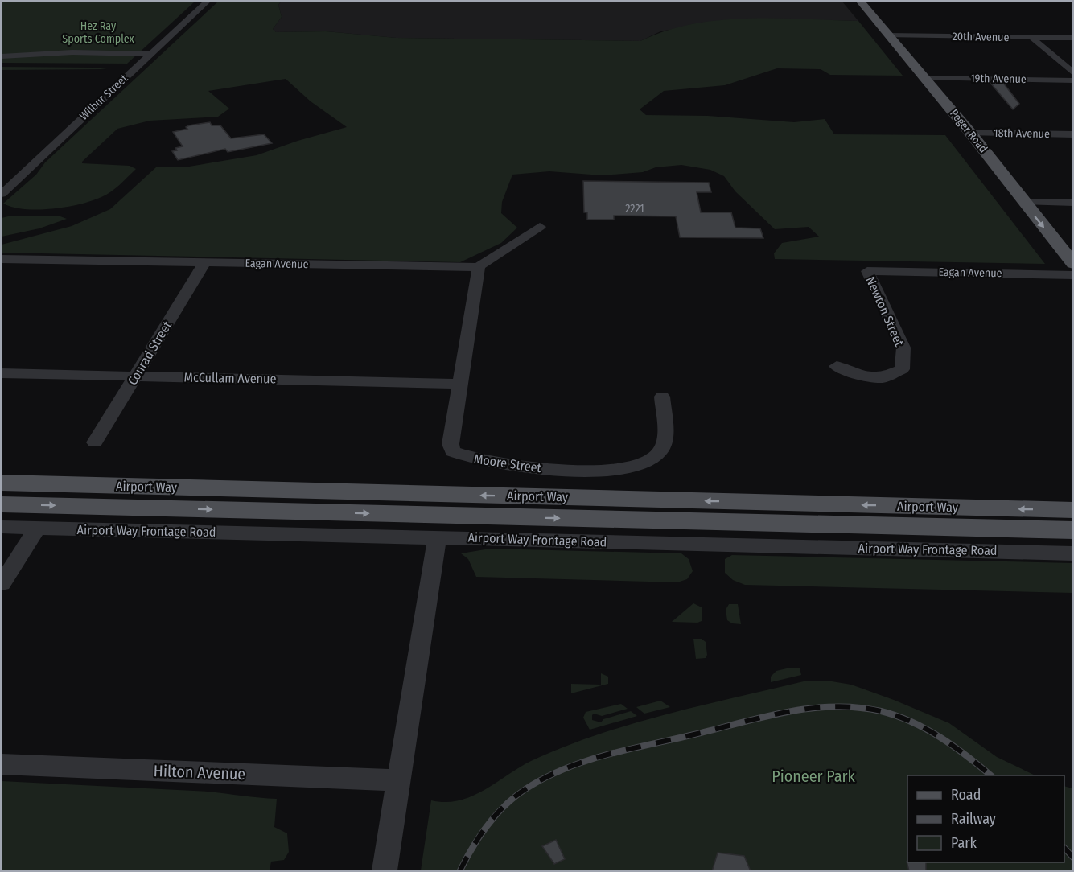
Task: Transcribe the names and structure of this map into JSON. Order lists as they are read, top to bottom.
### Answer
{
  "streets": {
    "main road": ["Peger Road", "Airport Way"],
    "street": [
      "20th Avenue",
      "19th Avenue",
      "Wilbur Street",
      "18th Avenue",
      "Eagan Avenue",
      "Newton Street",
      "Conrad Street",
      "McCullam Avenue",
      "Moore Street",
      "Airport Way Frontage Road",
      "Hilton Avenue"
    ]
  },
  "crossings": [
    ["20th Avenue", "Peger Road"],
    ["19th Avenue", "Peger Road"],
    ["Peger Road", "18th Avenue"],
    ["Eagan Avenue", "Newton Street"],
    ["Eagan Avenue", "Conrad Street"],
    ["Eagan Avenue", "Moore Street"],
    ["Conrad Street", "McCullam Avenue"],
    ["McCullam Avenue", "Moore Street"]
  ],
  "parks": ["Hez Ray Sports Complex", "Pioneer Park"],
  "house_numbers": ["2221"],
  "legend": ["Road", "Railway", "Park"]
}
